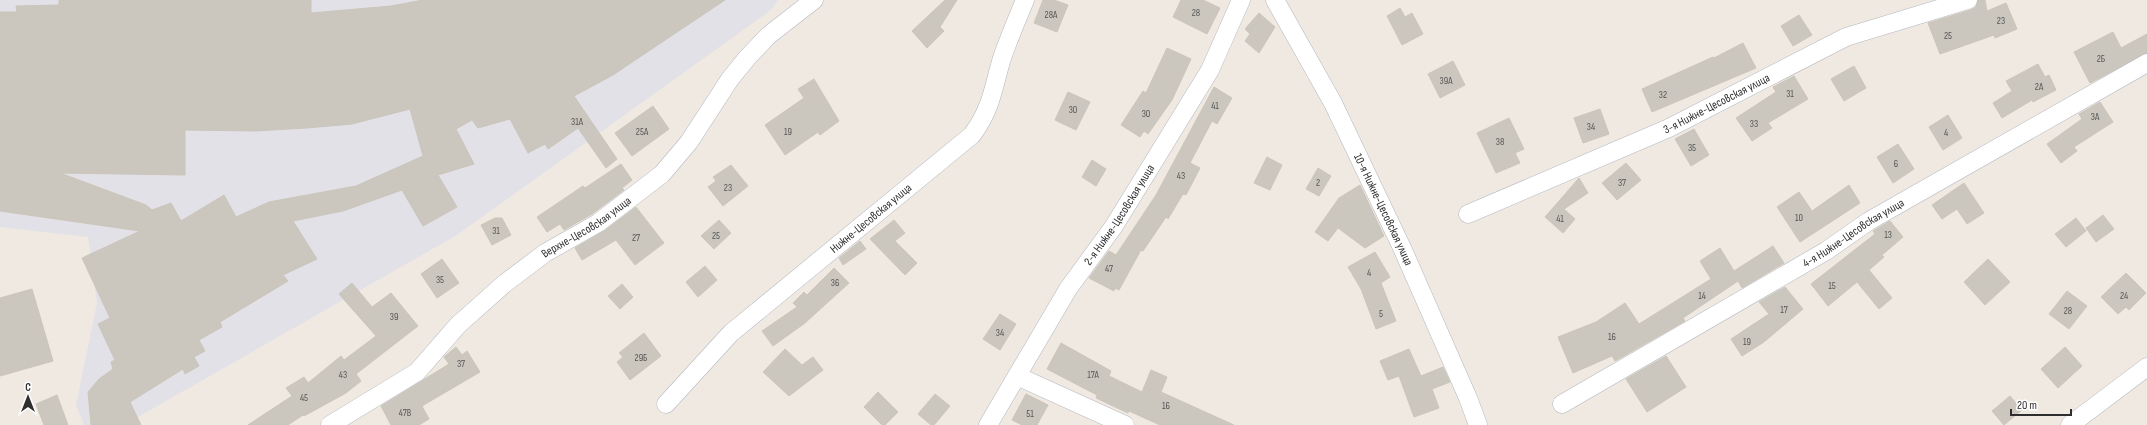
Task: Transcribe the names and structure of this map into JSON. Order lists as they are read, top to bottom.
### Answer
{
  "streets": {
    "street": [
      "3-я Нижне-Цесовская улица",
      "10-я Нижне-Цесовская улица",
      "2-я Нижне-Цесовская улица",
      "Нижне-Цесовская улица",
      "Верхне-Цесовская улица",
      "4-я Нижне-Цесовская улица"
    ]
  },
  "house_numbers": [
    "28",
    "28А",
    "23",
    "25",
    "2Б",
    "39А",
    "2А",
    "31",
    "32",
    "41",
    "30",
    "30",
    "3А",
    "31А",
    "33",
    "34",
    "25А",
    "19",
    "4",
    "38",
    "35",
    "6",
    "43",
    "2",
    "37",
    "23",
    "10",
    "41",
    "31",
    "13",
    "25",
    "27",
    "47",
    "4",
    "35",
    "36",
    "15",
    "14",
    "24",
    "17",
    "28",
    "5",
    "39",
    "34",
    "16",
    "19",
    "29Б",
    "37",
    "43",
    "17А",
    "45",
    "16",
    "47В",
    "51"
  ],
  "scale_bar": "20 m",
  "north": "top"
}
